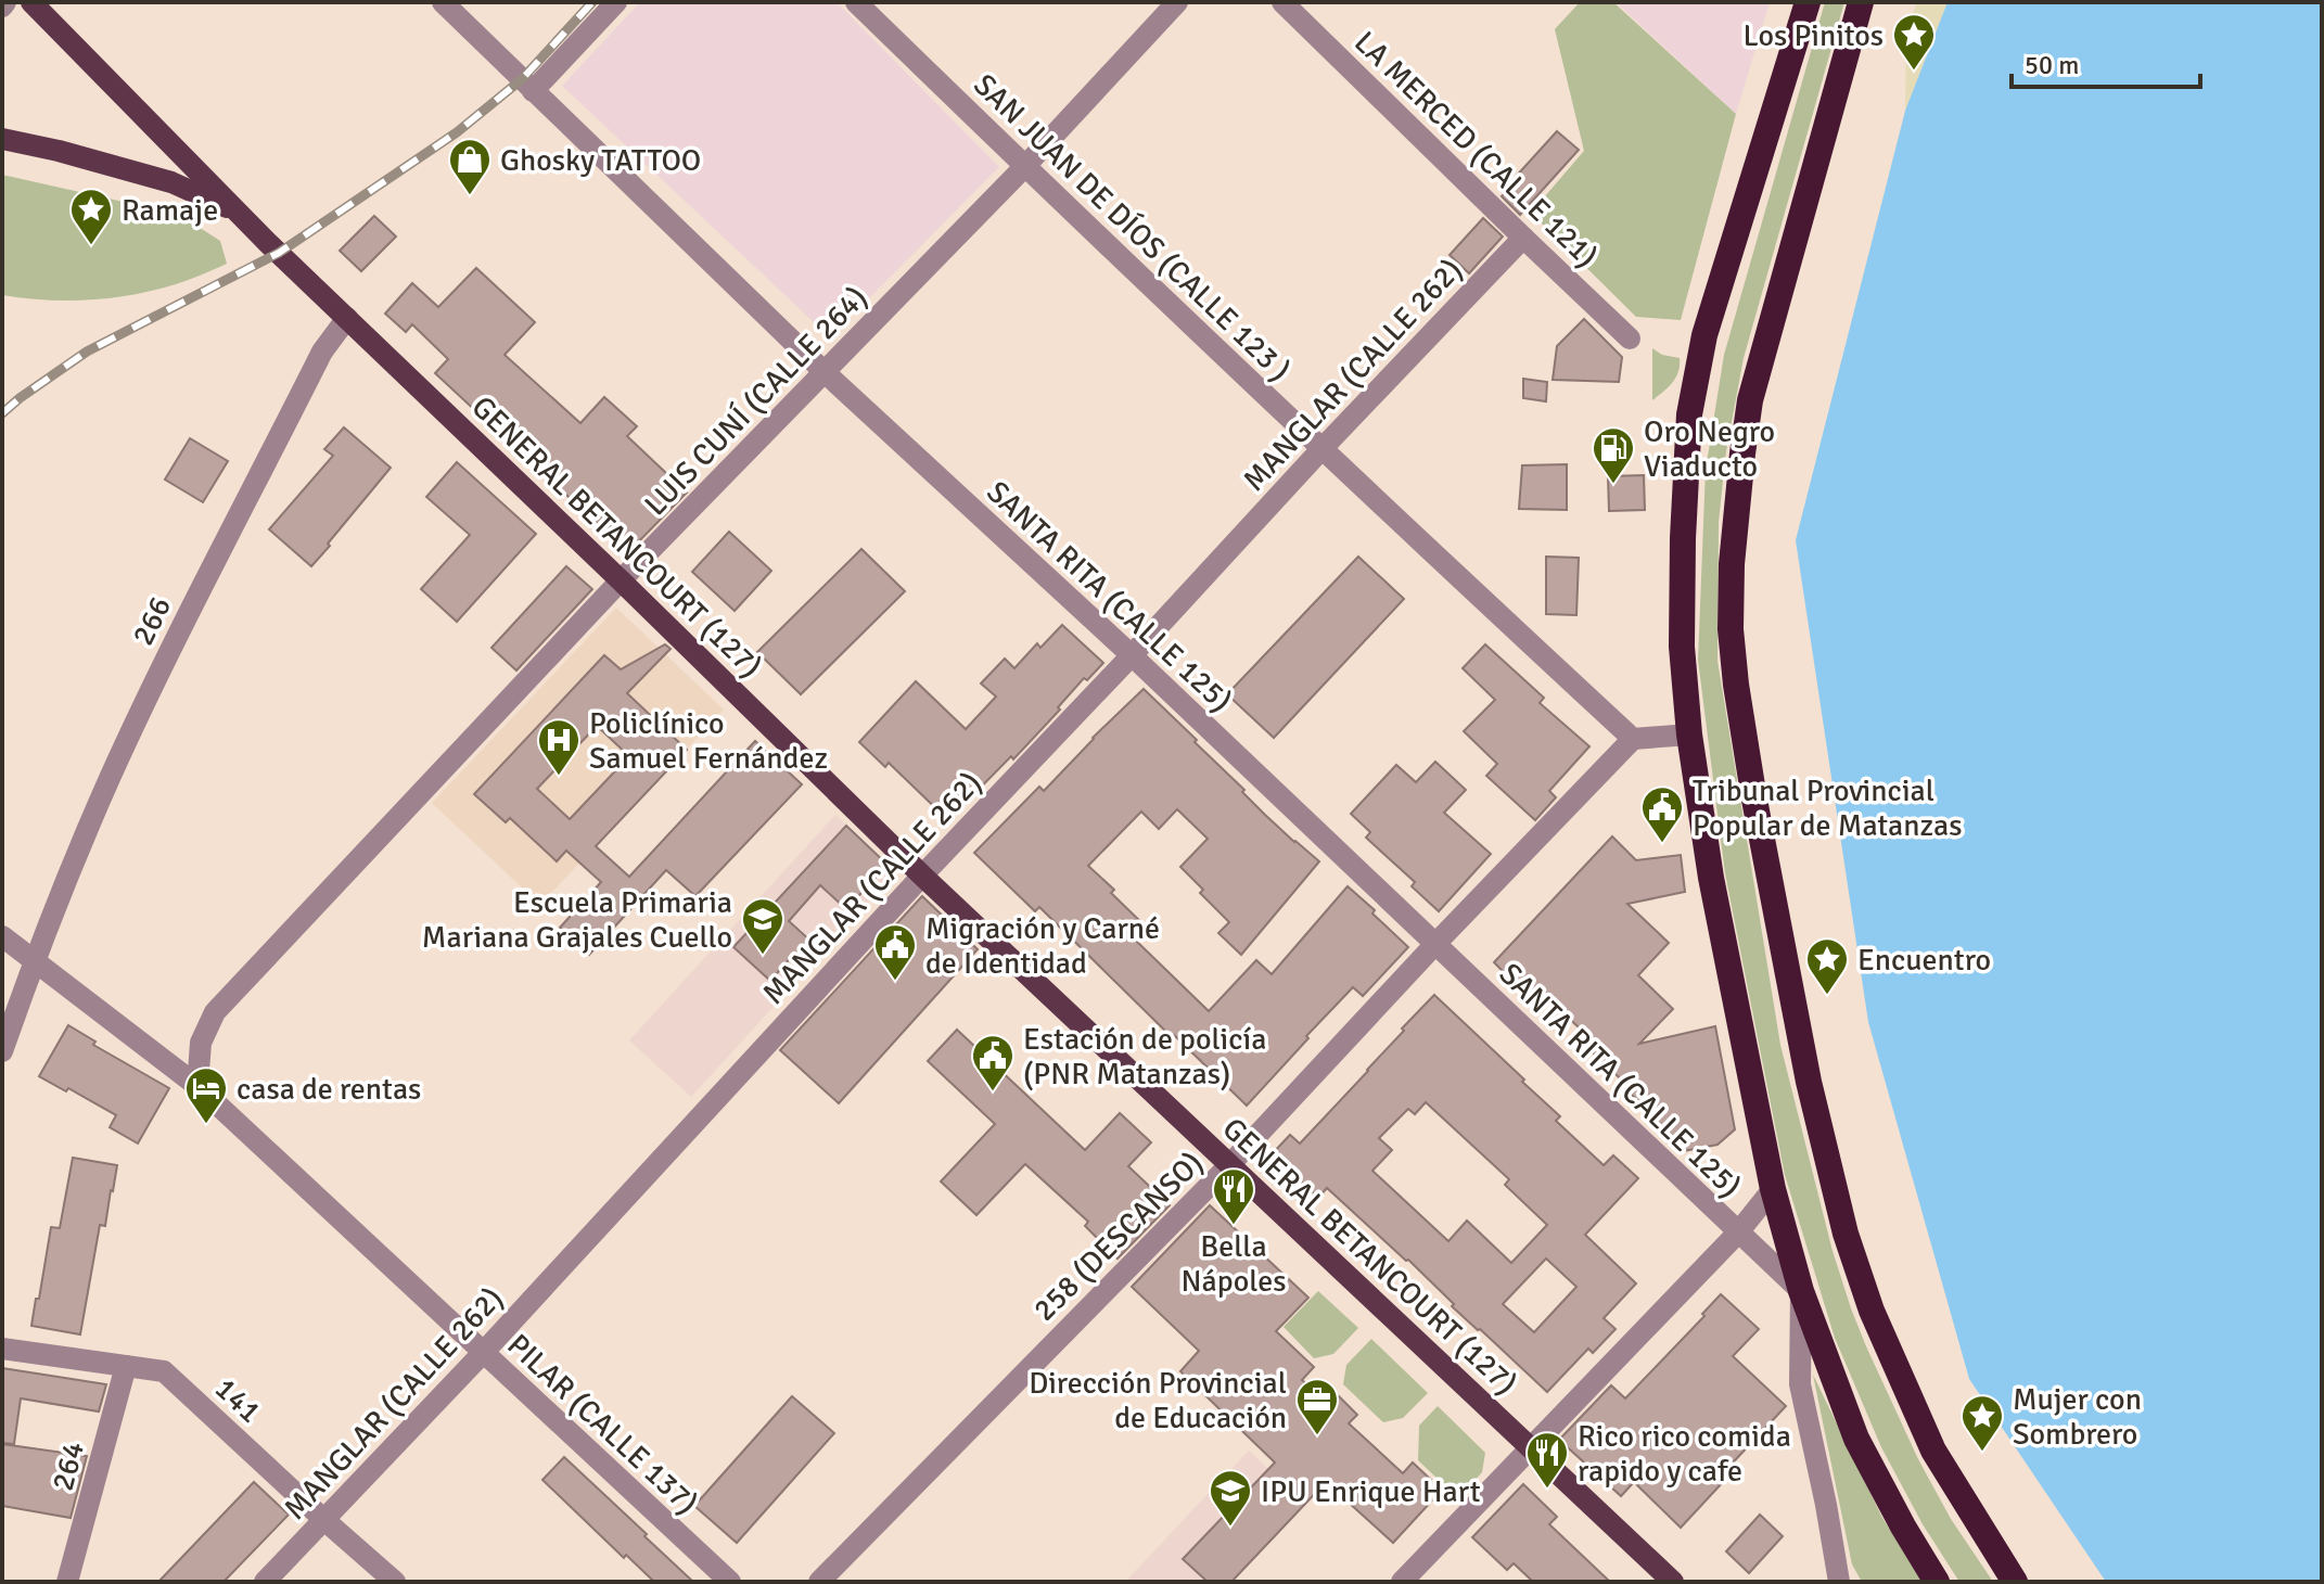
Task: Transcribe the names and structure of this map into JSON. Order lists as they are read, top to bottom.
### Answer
{
  "streets": {
    "main road": ["GENERAL BETANCOURT (127)"],
    "street": [
      "LA MERCED (CALLE 121)",
      "SAN JUAN DE DÍOS (CALLE 123 )",
      "MANGLAR (CALLE 262)",
      "LUIS CUNÍ (CALLE 264)",
      "SANTA RITA (CALLE 125)",
      "266",
      "258 (DESCANSO)",
      "141",
      "PILAR (CALLE 137)",
      "264"
    ]
  },
  "crossings": [
    ["LA MERCED (CALLE 121)", "MANGLAR (CALLE 262)"],
    ["SAN JUAN DE DÍOS (CALLE 123 )", "MANGLAR (CALLE 262)"],
    ["SAN JUAN DE DÍOS (CALLE 123 )", "LUIS CUNÍ (CALLE 264)"],
    ["SAN JUAN DE DÍOS (CALLE 123 )", "258 (DESCANSO)"],
    ["MANGLAR (CALLE 262)", "GENERAL BETANCOURT (127)"],
    ["MANGLAR (CALLE 262)", "SANTA RITA (CALLE 125)"],
    ["MANGLAR (CALLE 262)", "141"],
    ["MANGLAR (CALLE 262)", "PILAR (CALLE 137)"],
    ["LUIS CUNÍ (CALLE 264)", "GENERAL BETANCOURT (127)"],
    ["LUIS CUNÍ (CALLE 264)", "SANTA RITA (CALLE 125)"],
    ["LUIS CUNÍ (CALLE 264)", "PILAR (CALLE 137)"],
    ["GENERAL BETANCOURT (127)", "266"],
    ["GENERAL BETANCOURT (127)", "258 (DESCANSO)"],
    ["SANTA RITA (CALLE 125)", "258 (DESCANSO)"],
    ["266", "PILAR (CALLE 137)"],
    ["141", "264"]
  ],
  "places": {
    "place": [
      "Los Pinitos",
      "Ramaje",
      "Encuentro",
      "Mujer con Sombrero"
    ],
    "shop": ["Ghosky TATTOO"],
    "fuel station": ["Oro Negro Viaducto"],
    "hospital": ["Policlínico Samuel Fernández"],
    "public building": ["Tribunal Provincial Popular de Matanzas", "Migración y Carné de Identidad", "Estación de policía (PNR Matanzas)"],
    "school or university": ["Escuela Primaria Mariana Grajales Cuello", "IPU Enrique Hart"],
    "hotel": ["casa de rentas"],
    "restaurant": ["Bella Nápoles", "Rico rico comida rapido y cafe"],
    "office": ["Dirección Provincial de Educación"]
  },
  "scale_bar": "50 m"
}
